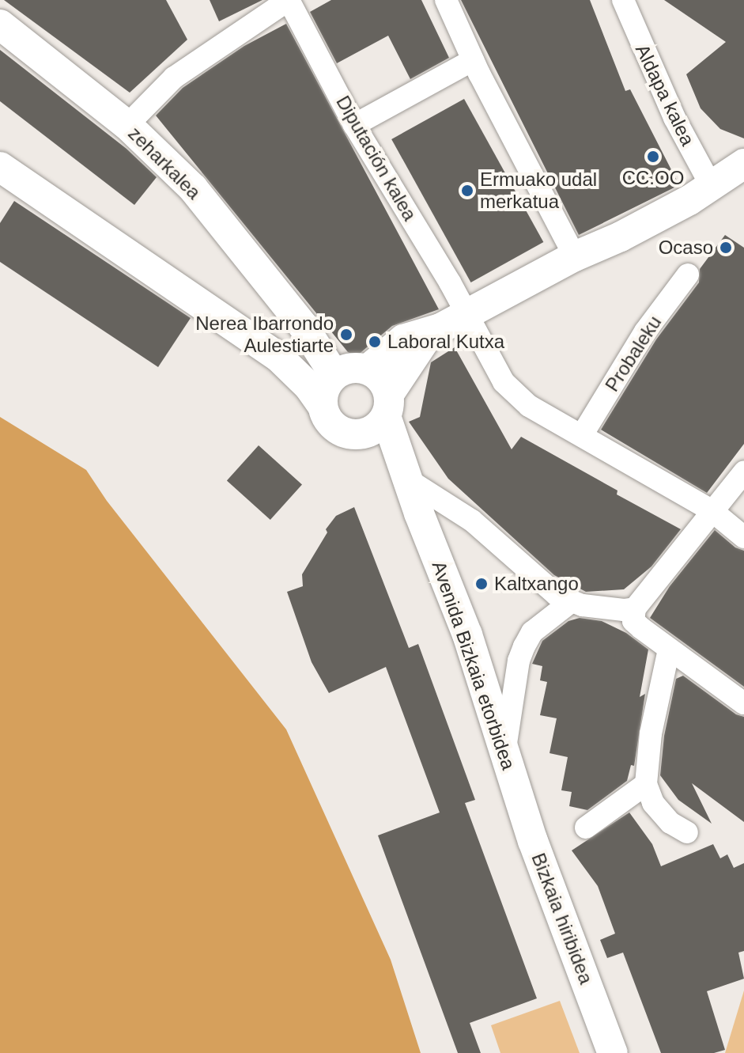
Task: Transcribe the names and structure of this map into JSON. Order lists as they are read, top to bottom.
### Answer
{
  "streets": {
    "street": [
      "Aldapa kalea",
      "Diputación kalea",
      "zeharkalea",
      "Probaleku",
      "Avenida Bizkaia etorbidea",
      "Bizkaia hiribidea"
    ]
  },
  "crossings": [
    ["Avenida Bizkaia etorbidea", "Bizkaia hiribidea"]
  ],
  "places": [
    "CC.OO",
    "Ermuako udal merkatua",
    "Ocaso",
    "Nerea Ibarrondo Aulestiarte",
    "Laboral Kutxa",
    "Kaltxango"
  ]
}
